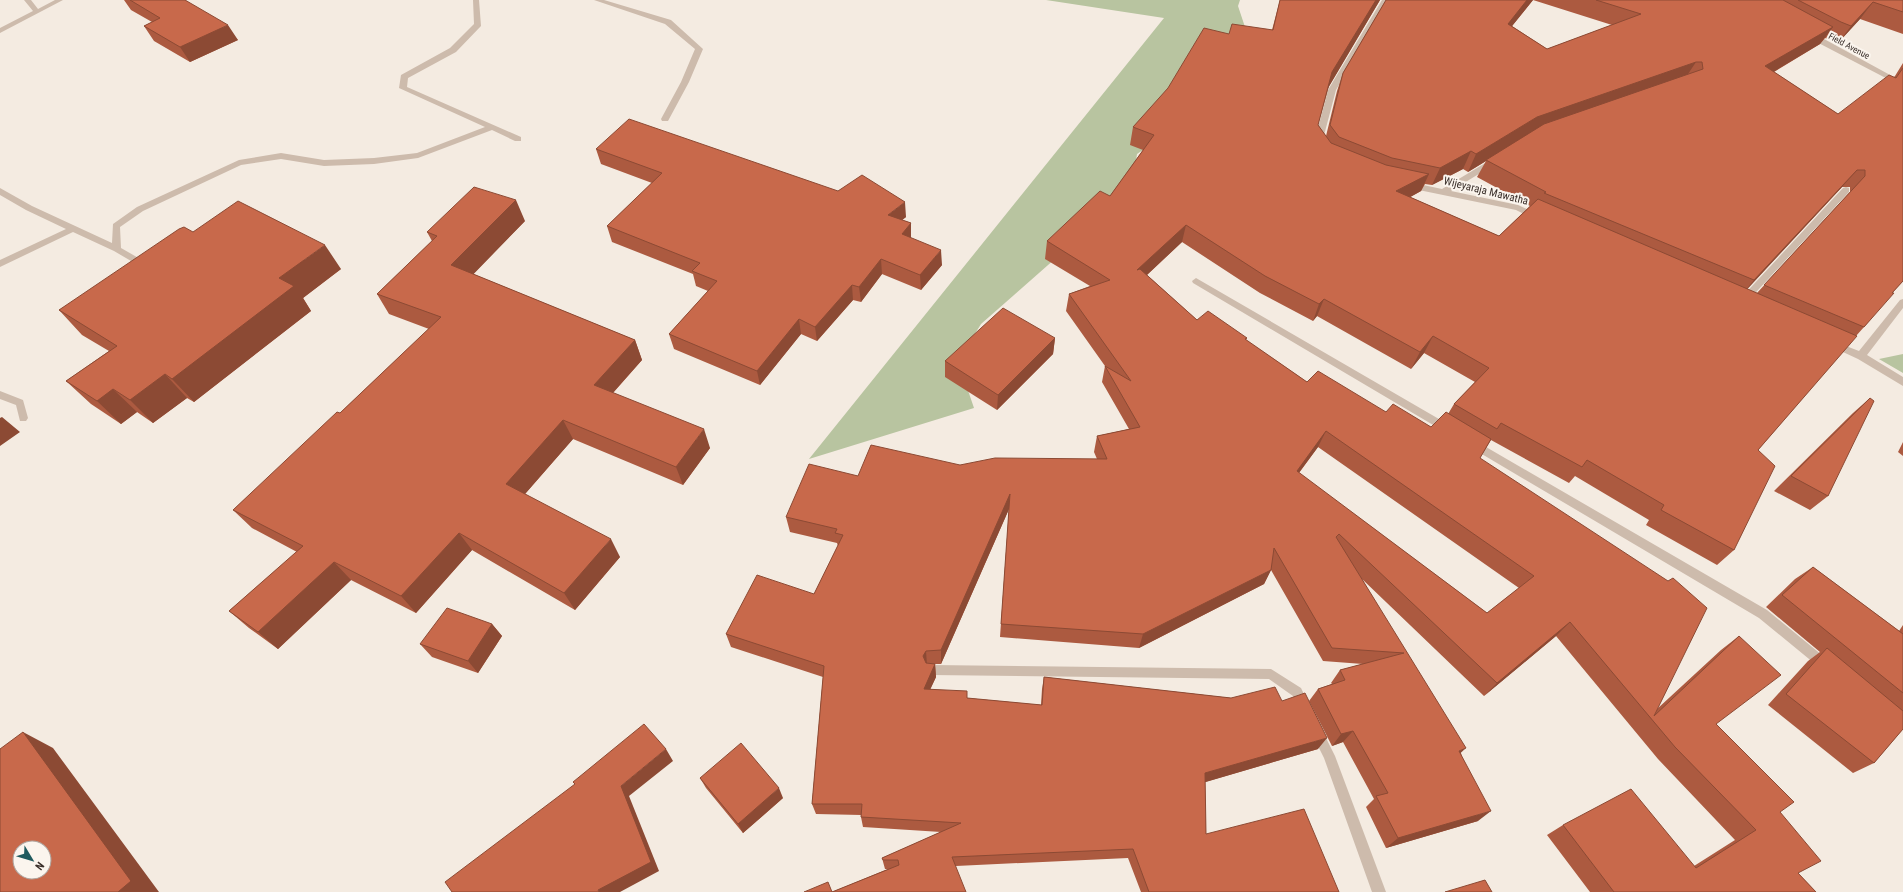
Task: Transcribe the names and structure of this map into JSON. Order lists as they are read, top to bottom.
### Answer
{
  "streets": {
    "street": ["Field Avenue", "Wijeyaraja Mawatha"]
  },
  "north": "bottom right"
}
